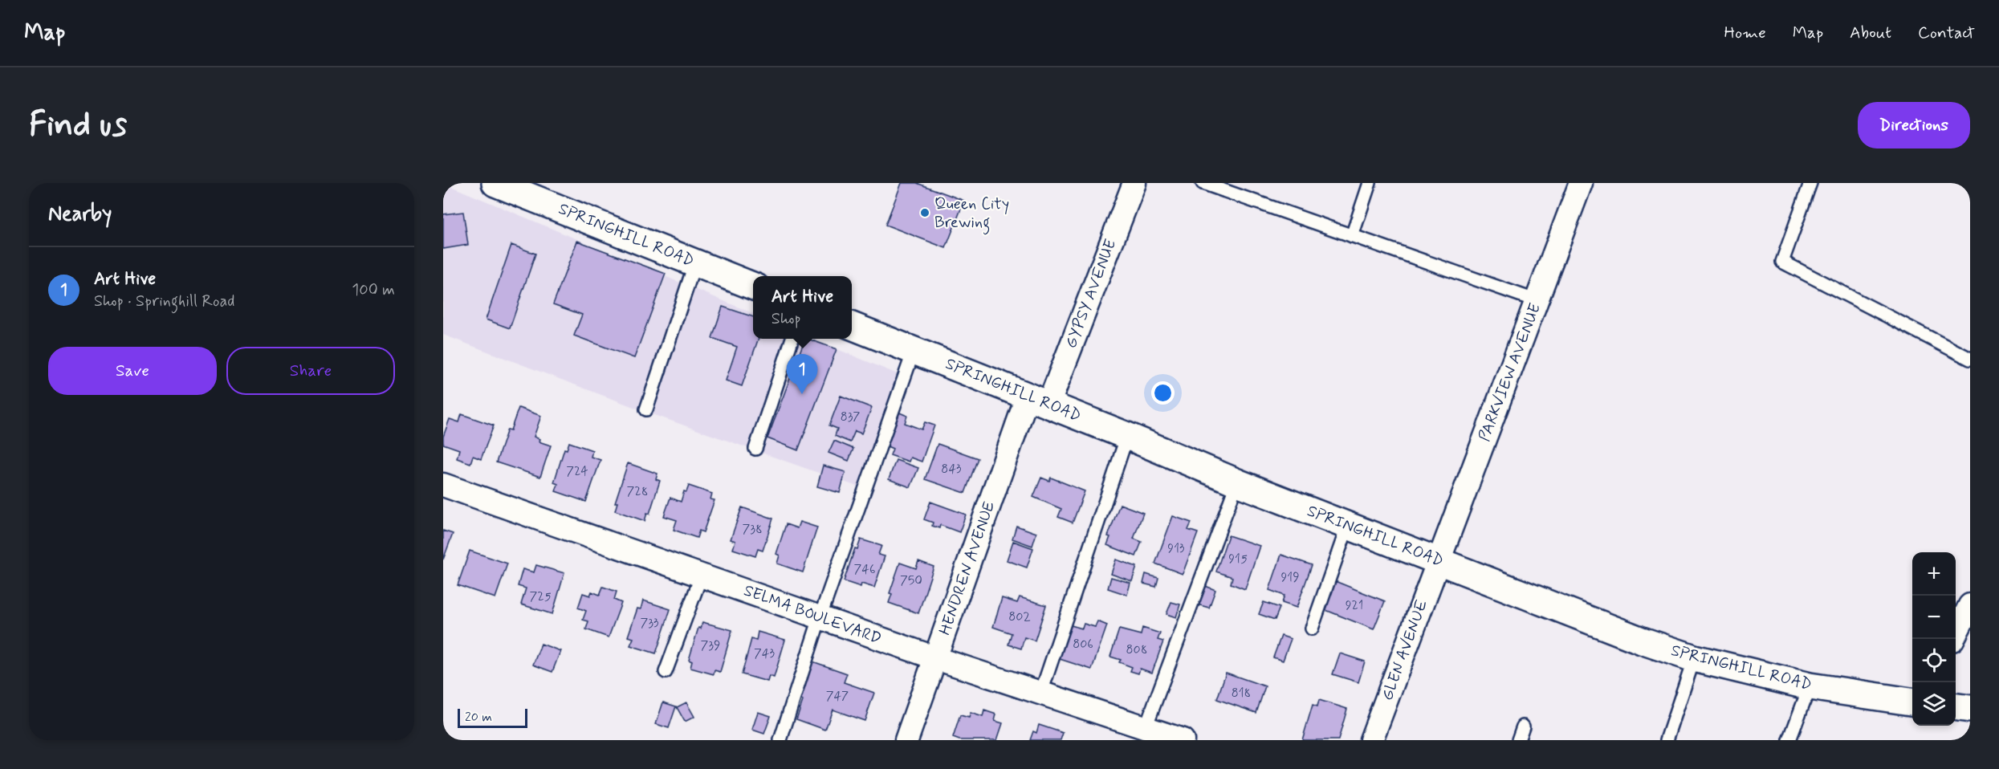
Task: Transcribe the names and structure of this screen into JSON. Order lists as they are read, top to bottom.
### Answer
{
  "streets": {
    "street": [
      "SPRINGHILL ROAD",
      "GYPSY AVENUE",
      "PARKVIEW AVENUE",
      "HENDREN AVENUE",
      "SELMA BOULEVARD",
      "GLEN AVENUE"
    ]
  },
  "crossings": [
    ["SPRINGHILL ROAD", "GYPSY AVENUE"],
    ["SPRINGHILL ROAD", "PARKVIEW AVENUE"],
    ["SPRINGHILL ROAD", "HENDREN AVENUE"],
    ["SPRINGHILL ROAD", "GLEN AVENUE"],
    ["GYPSY AVENUE", "HENDREN AVENUE"],
    ["PARKVIEW AVENUE", "GLEN AVENUE"],
    ["HENDREN AVENUE", "SELMA BOULEVARD"]
  ],
  "places": ["Queen City Brewing"],
  "house_numbers": [
    "837",
    "843",
    "724",
    "728",
    "738",
    "913",
    "915",
    "746",
    "919",
    "750",
    "725",
    "921",
    "802",
    "733",
    "806",
    "739",
    "808",
    "743",
    "818",
    "747"
  ],
  "scale_bar": "20 m",
  "page": {
    "header": "Map",
    "nav": [
      "Home",
      "Map",
      "About",
      "Contact"
    ],
    "buttons": [
      "Directions",
      ["Save", "Share"]
    ],
    "title": "Find us",
    "heading": "Nearby",
    "list": [
      {
        "mark": "1",
        "name": "Art Hive",
        "note": "Shop · Springhill Road",
        "value": "100 m"
      }
    ],
    "popup": ["Art Hive", "Shop"],
    "pins": "1",
    "map_buttons": ["+", "−"],
    "scale": "20 m"
  }
}
